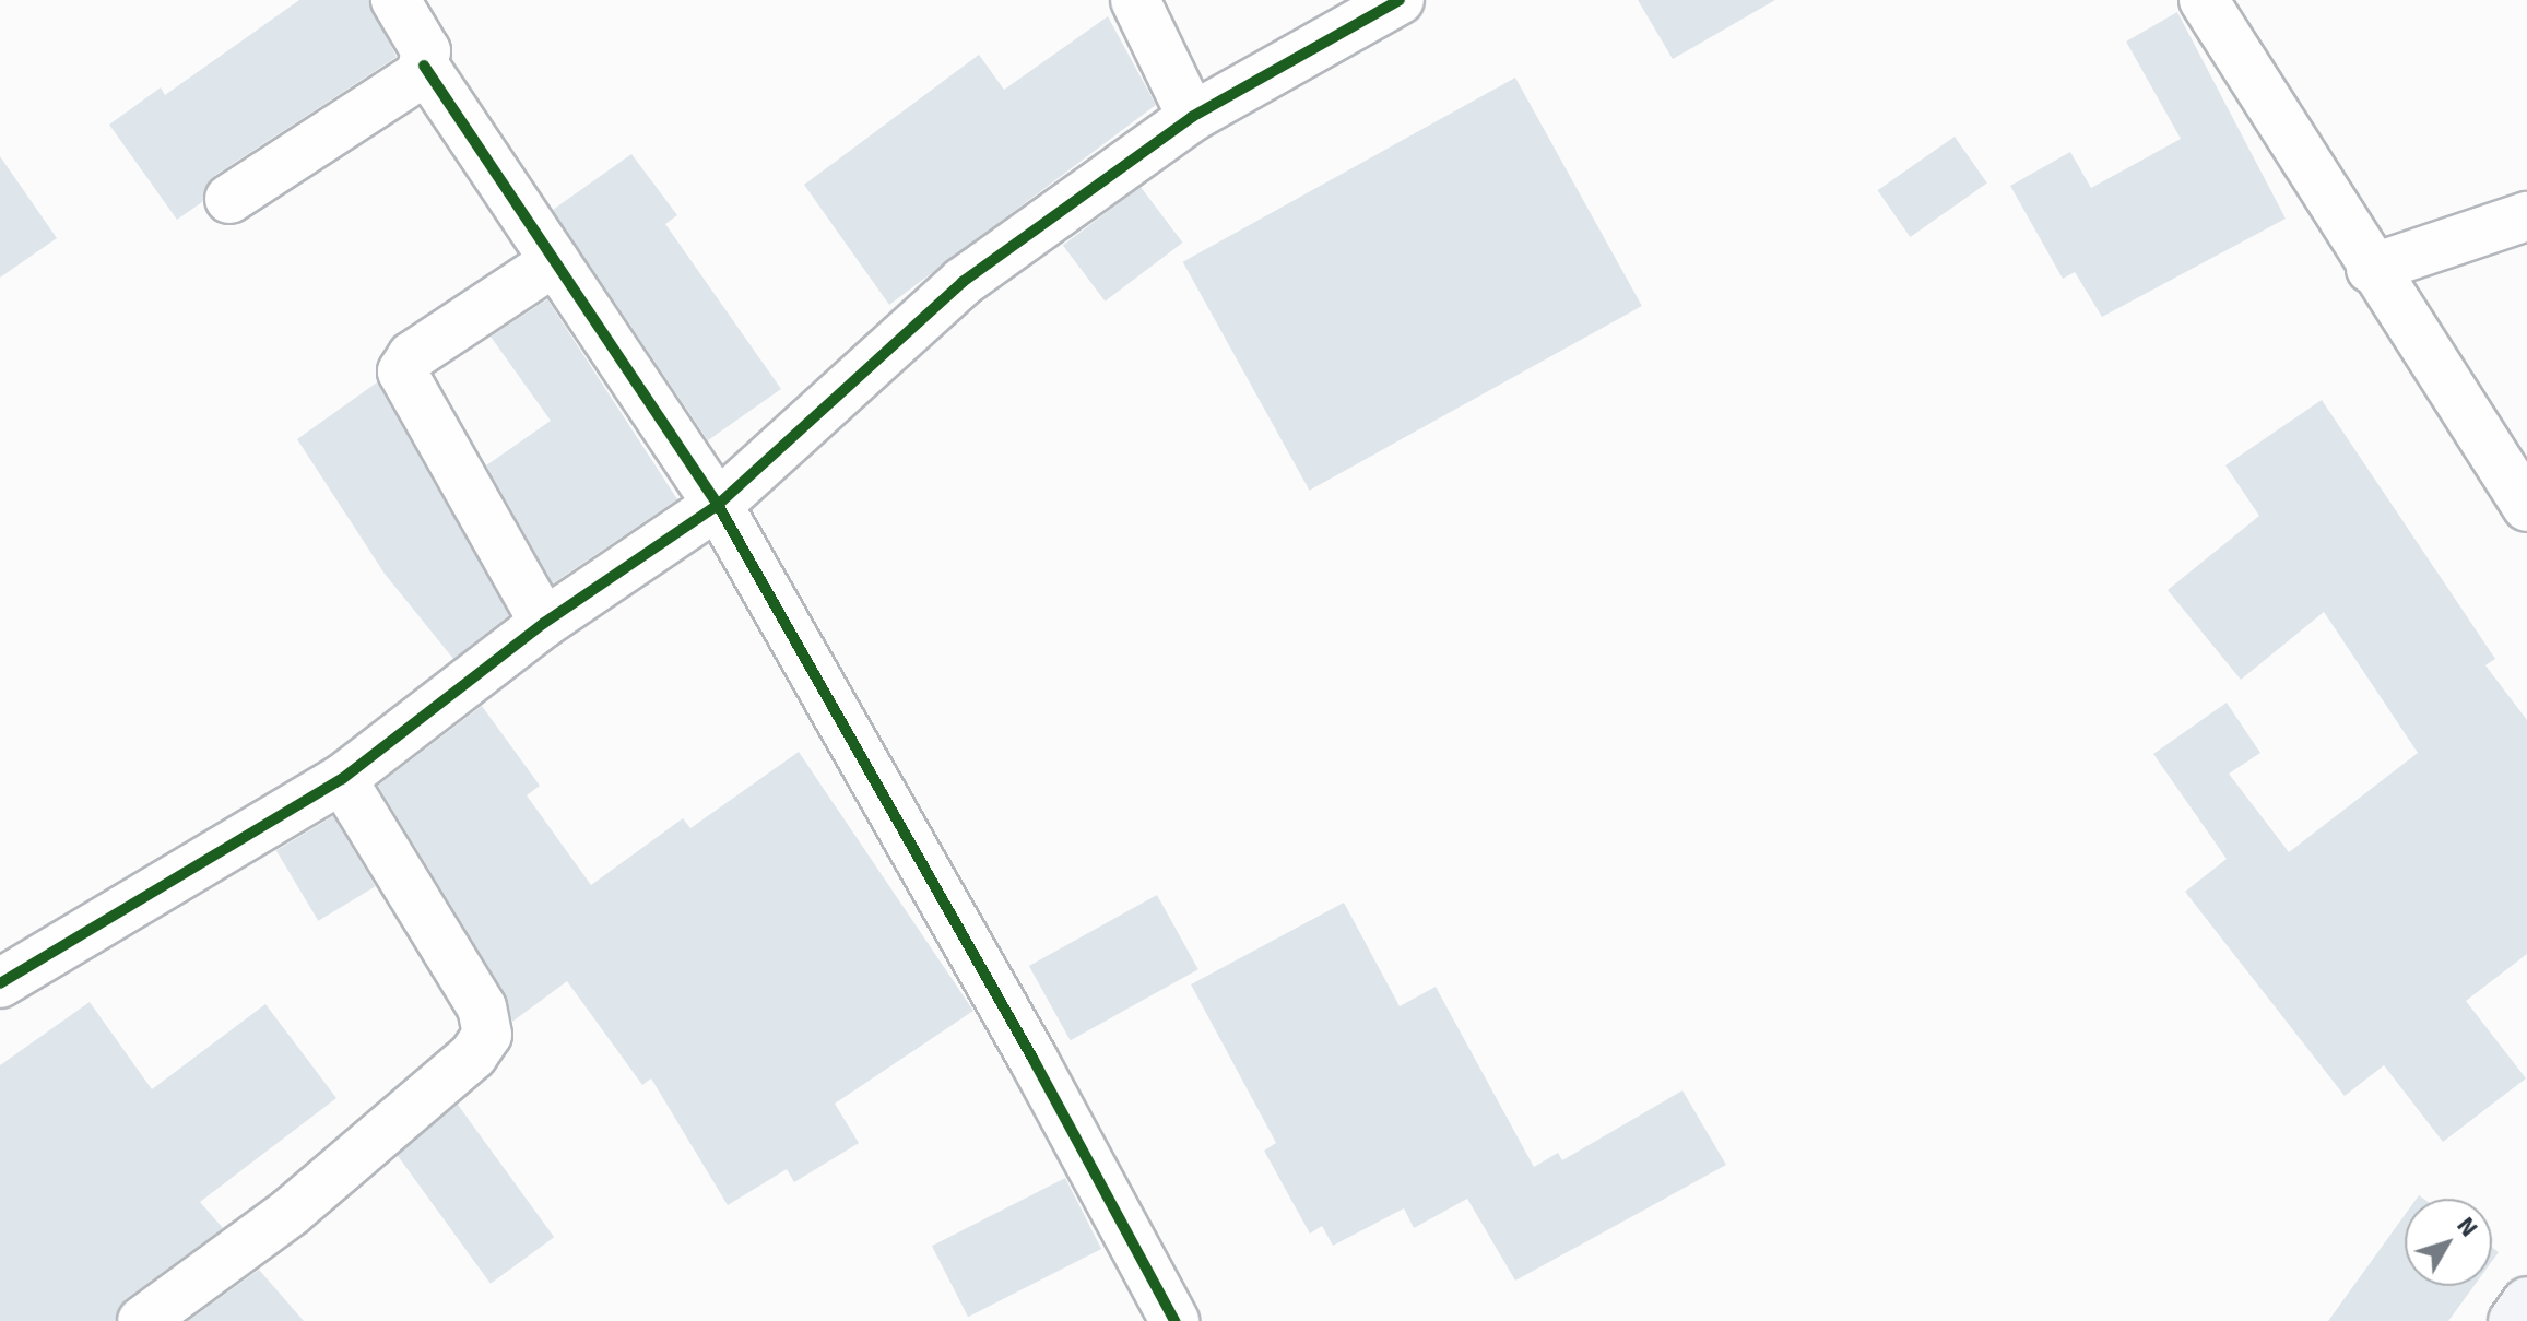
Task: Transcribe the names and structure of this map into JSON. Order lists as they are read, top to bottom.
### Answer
{
  "north": "top right"
}
